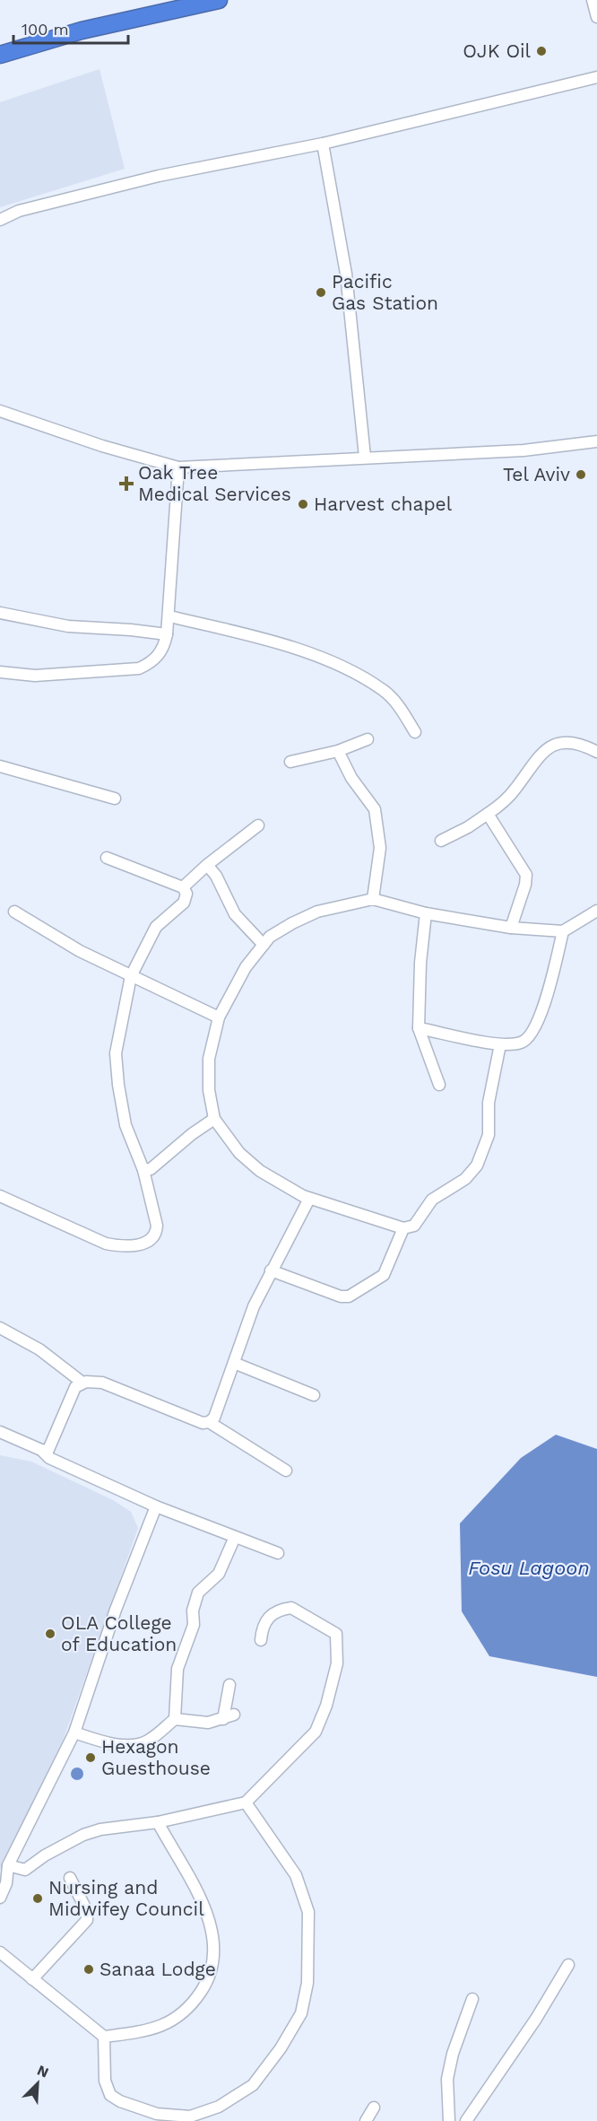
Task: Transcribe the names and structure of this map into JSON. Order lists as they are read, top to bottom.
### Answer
{
  "water": ["Fosu Lagoon"],
  "places": {
    "other": [
      "OJK Oil",
      "Pacific Gas Station",
      "Tel Aviv",
      "Harvest chapel",
      "OLA College of Education",
      "Hexagon Guesthouse",
      "Nursing and Midwifey Council",
      "Sanaa Lodge"
    ],
    "health": ["Oak Tree Medical Services"]
  },
  "scale_bar": "100 m",
  "north": "top right"
}
